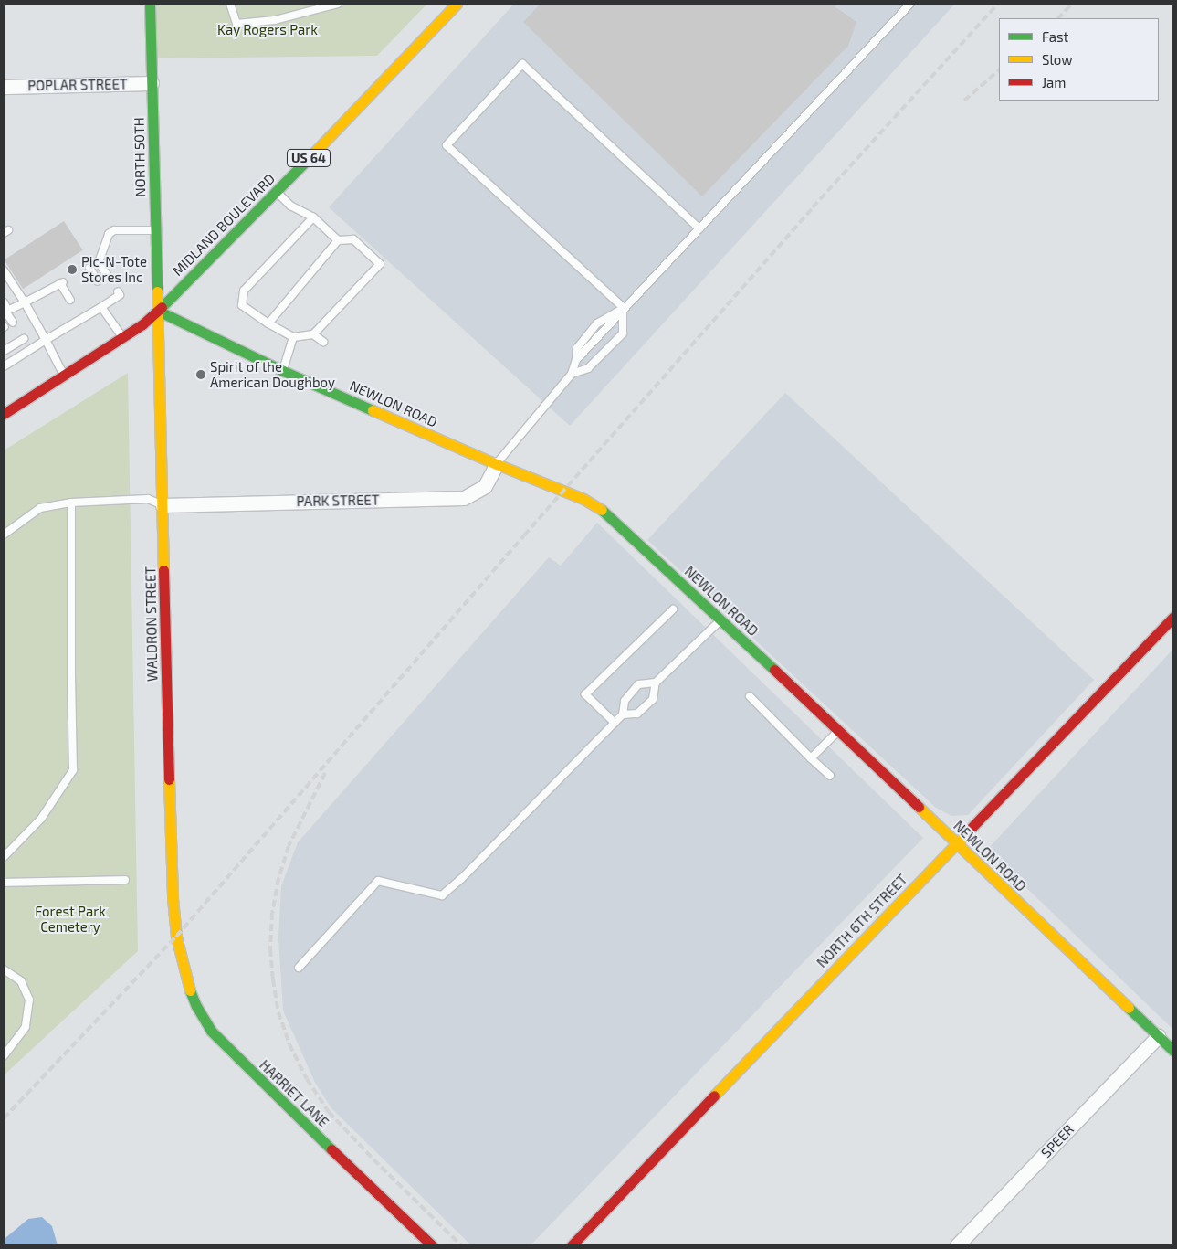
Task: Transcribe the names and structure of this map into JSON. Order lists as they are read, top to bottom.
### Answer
{
  "streets": {
    "street": [
      "POPLAR STREET",
      "NORTH 50TH",
      "US 64",
      "MIDLAND BOULEVARD",
      "NEWLON ROAD",
      "PARK STREET",
      "WALDRON STREET",
      "NORTH 6TH STREET",
      "HARRIET LANE",
      "SPEER"
    ]
  },
  "crossings": [
    ["POPLAR STREET", "NORTH 50TH"],
    ["NORTH 50TH", "MIDLAND BOULEVARD"],
    ["NORTH 50TH", "NEWLON ROAD"],
    ["NORTH 50TH", "WALDRON STREET"],
    ["MIDLAND BOULEVARD", "NEWLON ROAD"],
    ["MIDLAND BOULEVARD", "WALDRON STREET"],
    ["NEWLON ROAD", "PARK STREET"],
    ["NEWLON ROAD", "WALDRON STREET"],
    ["NEWLON ROAD", "NORTH 6TH STREET"],
    ["NEWLON ROAD", "SPEER"],
    ["PARK STREET", "WALDRON STREET"],
    ["WALDRON STREET", "HARRIET LANE"]
  ],
  "parks": ["Kay Rogers Park", "Forest Park Cemetery"],
  "places": ["Pic-N-Tote Stores Inc", "Spirit of the American Doughboy"],
  "legend": ["Fast", "Slow", "Jam"]
}
